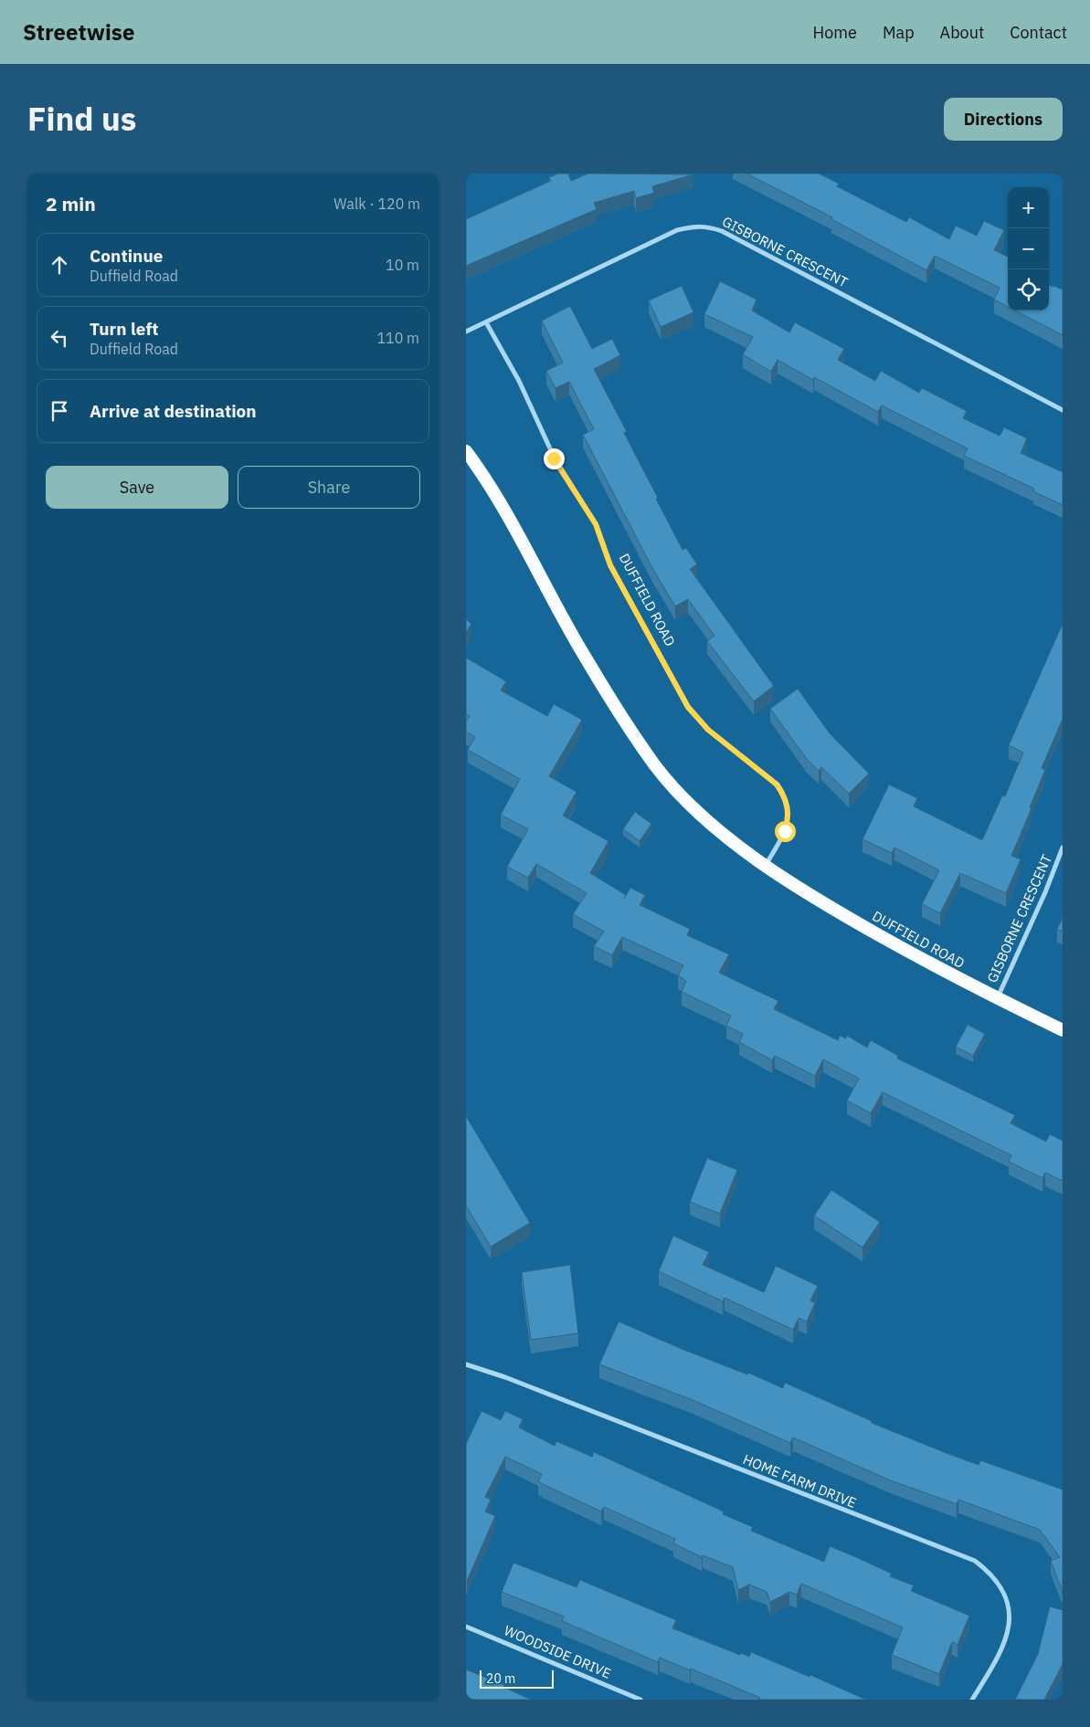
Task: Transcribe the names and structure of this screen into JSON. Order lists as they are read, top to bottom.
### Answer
{
  "streets": {
    "highway": ["DUFFIELD ROAD"],
    "street": ["GISBORNE CRESCENT", "HOME FARM DRIVE", "WOODSIDE DRIVE"]
  },
  "crossings": [
    ["GISBORNE CRESCENT", "DUFFIELD ROAD"]
  ],
  "scale_bar": "20 m",
  "page": {
    "header": "Streetwise",
    "nav": [
      "Home",
      "Map",
      "About",
      "Contact"
    ],
    "title": "Find us",
    "buttons": [
      "Directions",
      ["Save", "Share"]
    ],
    "heading": ["2 min", "Walk · 120 m"],
    "map_buttons": ["+", "−"],
    "list": [
      ["Continue", "Duffield Road", "10 m"],
      ["Turn left", "Duffield Road", "110 m"],
      "Arrive at destination"
    ],
    "scale": "20 m"
  }
}
